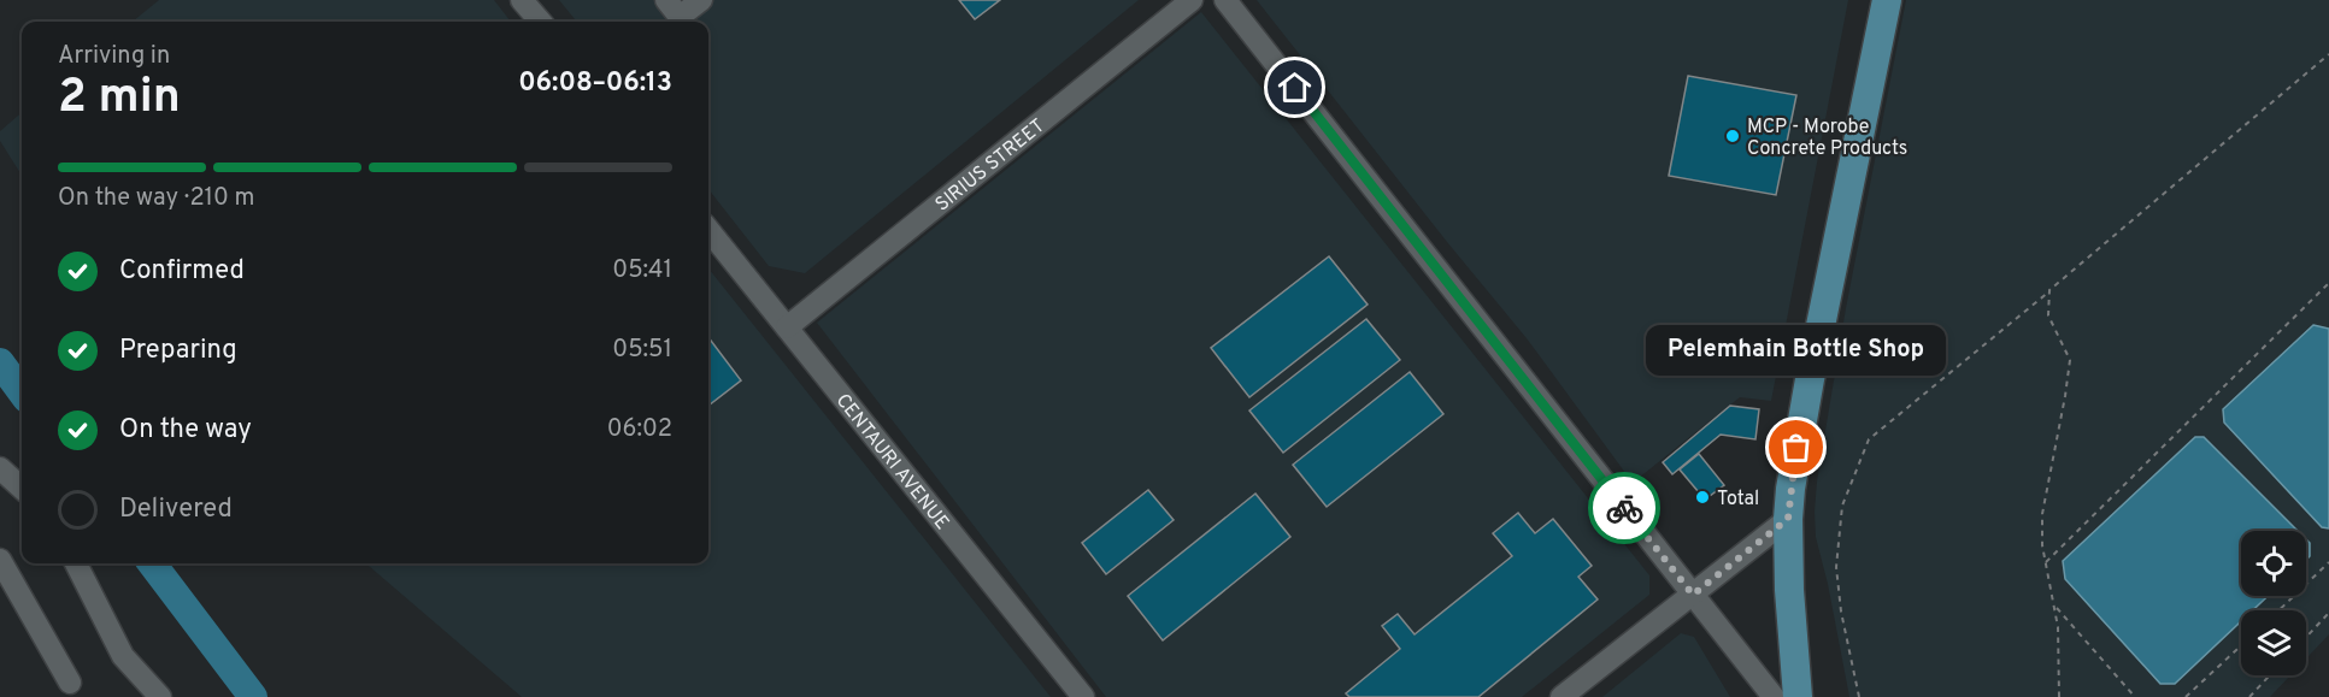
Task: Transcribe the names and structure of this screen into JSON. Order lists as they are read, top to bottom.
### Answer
{
  "streets": {
    "street": ["SIRIUS STREET", "CENTAURI AVENUE"]
  },
  "crossings": [
    ["SIRIUS STREET", "CENTAURI AVENUE"]
  ],
  "places": ["MCP - Morobe Concrete Products", "Pelemhain Bottle Shop", "Total"],
  "page": {
    "heading": ["2 min", "Arriving in", "06:08–06:13"],
    "bar": "On the way · 210 m",
    "list": [
      ["Confirmed", "05:41"],
      ["Preparing", "05:51"],
      ["On the way", "06:02"],
      "Delivered"
    ],
    "bubble": "Pelemhain Bottle Shop"
  }
}
